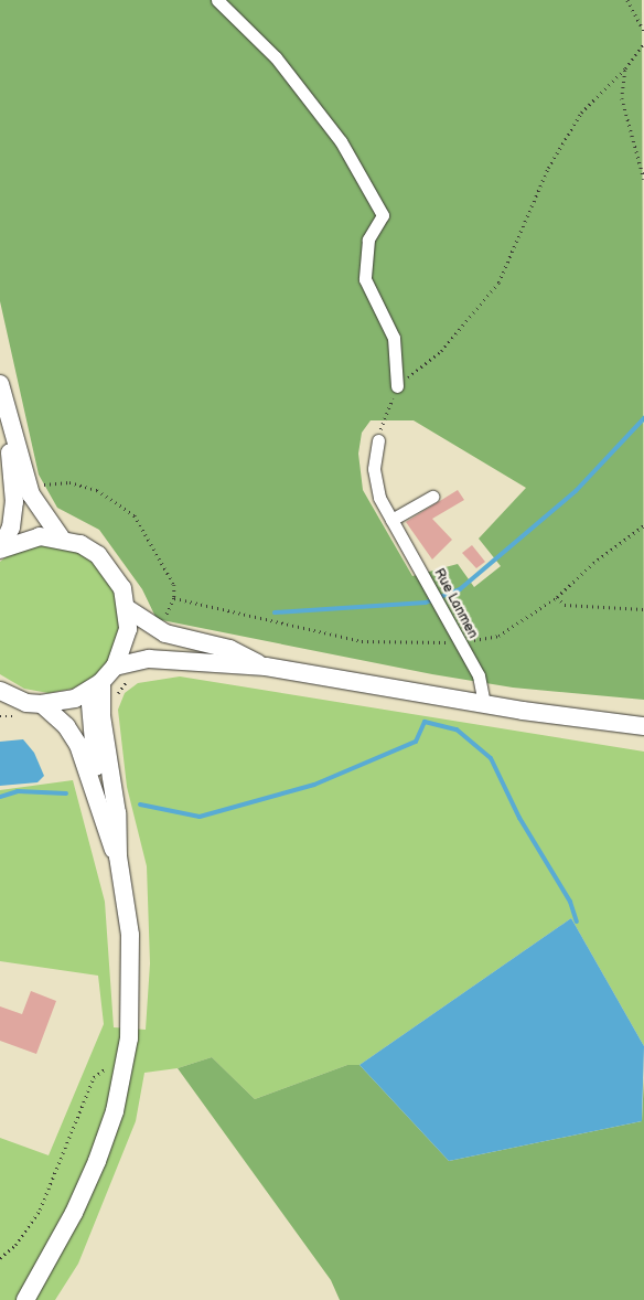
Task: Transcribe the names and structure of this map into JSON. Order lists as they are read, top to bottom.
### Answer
{
  "streets": {
    "street": ["Rue Lanmen"]
  }
}
